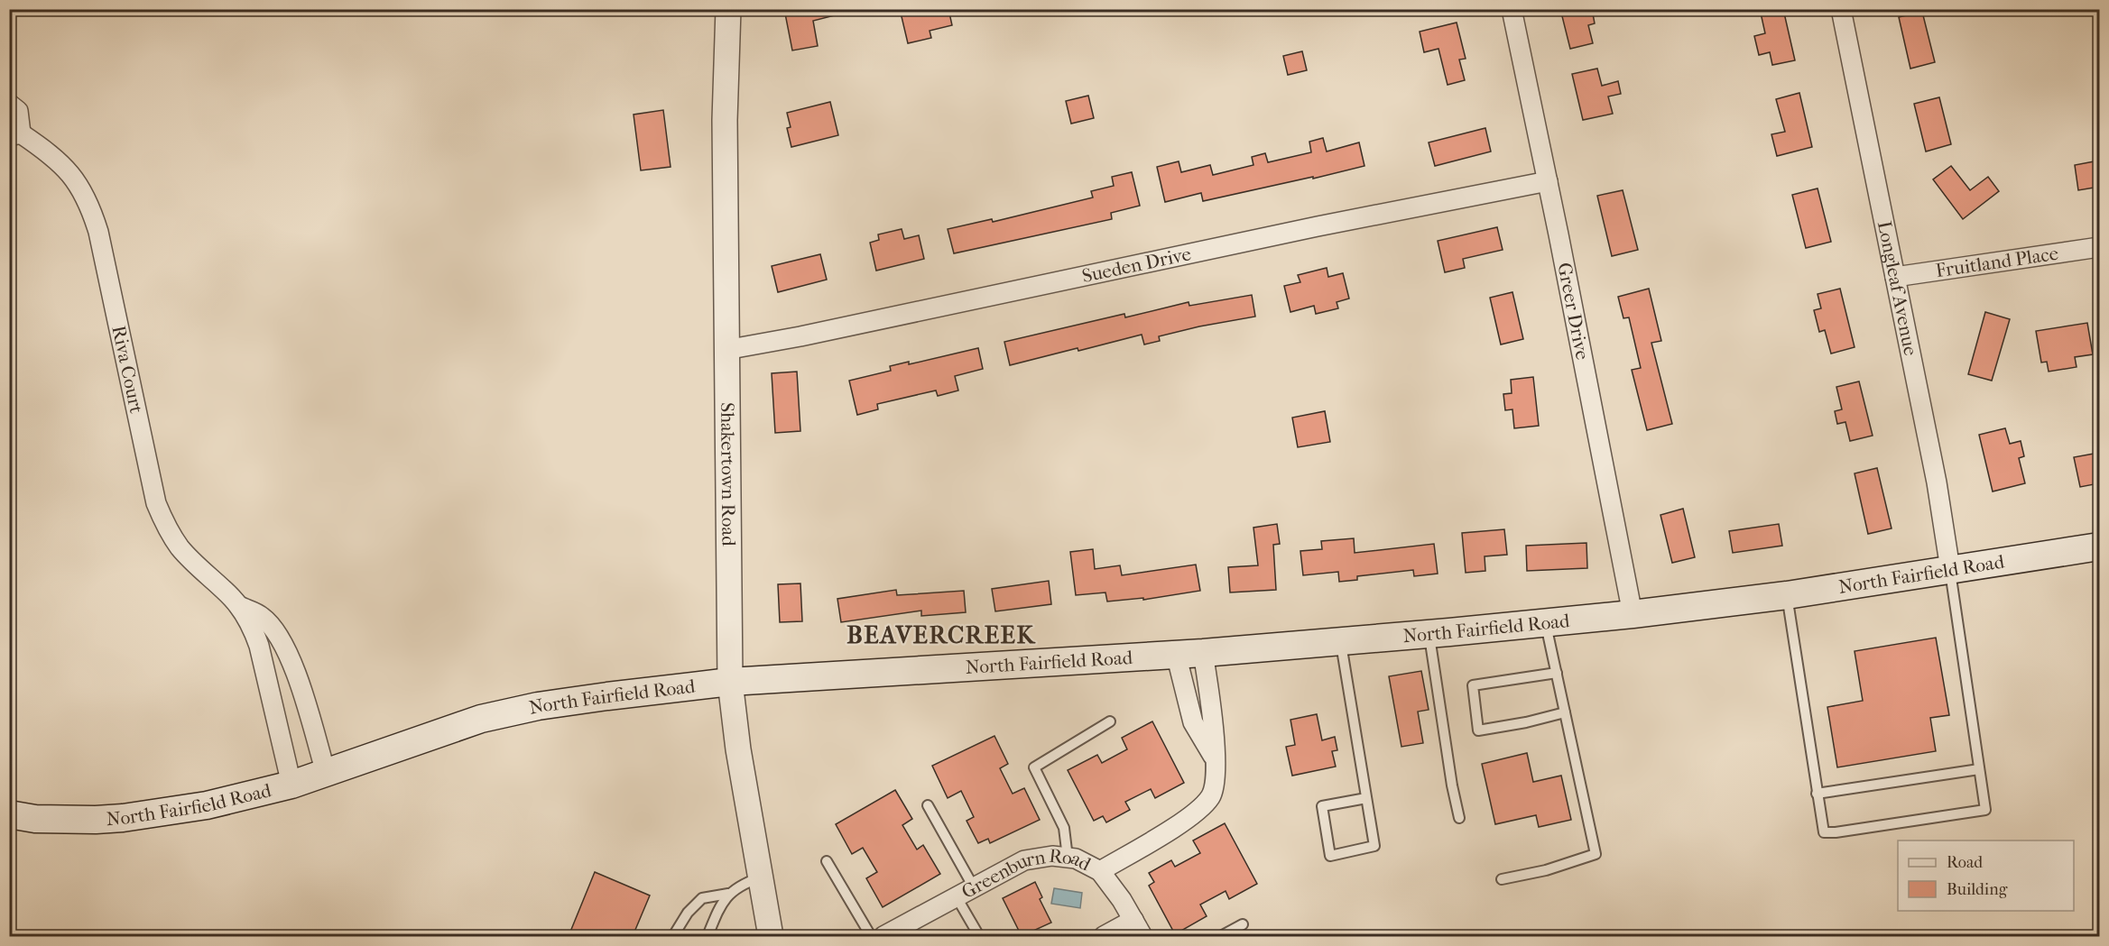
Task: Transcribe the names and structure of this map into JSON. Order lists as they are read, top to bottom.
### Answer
{
  "streets": {
    "main road": ["North Fairfield Road"],
    "street": [
      "Fruitland Place",
      "Sueden Drive",
      "Longleaf Avenue",
      "Greer Drive",
      "Riva Court",
      "Shakertown Road",
      "Greenburn Road"
    ]
  },
  "crossings": [
    ["Fruitland Place", "Longleaf Avenue"],
    ["Sueden Drive", "Greer Drive"],
    ["Sueden Drive", "Shakertown Road"],
    ["Longleaf Avenue", "North Fairfield Road"],
    ["Greer Drive", "North Fairfield Road"],
    ["Riva Court", "North Fairfield Road"],
    ["Shakertown Road", "North Fairfield Road"]
  ],
  "districts": ["BEAVERCREEK"],
  "legend": ["Road", "Building"]
}
